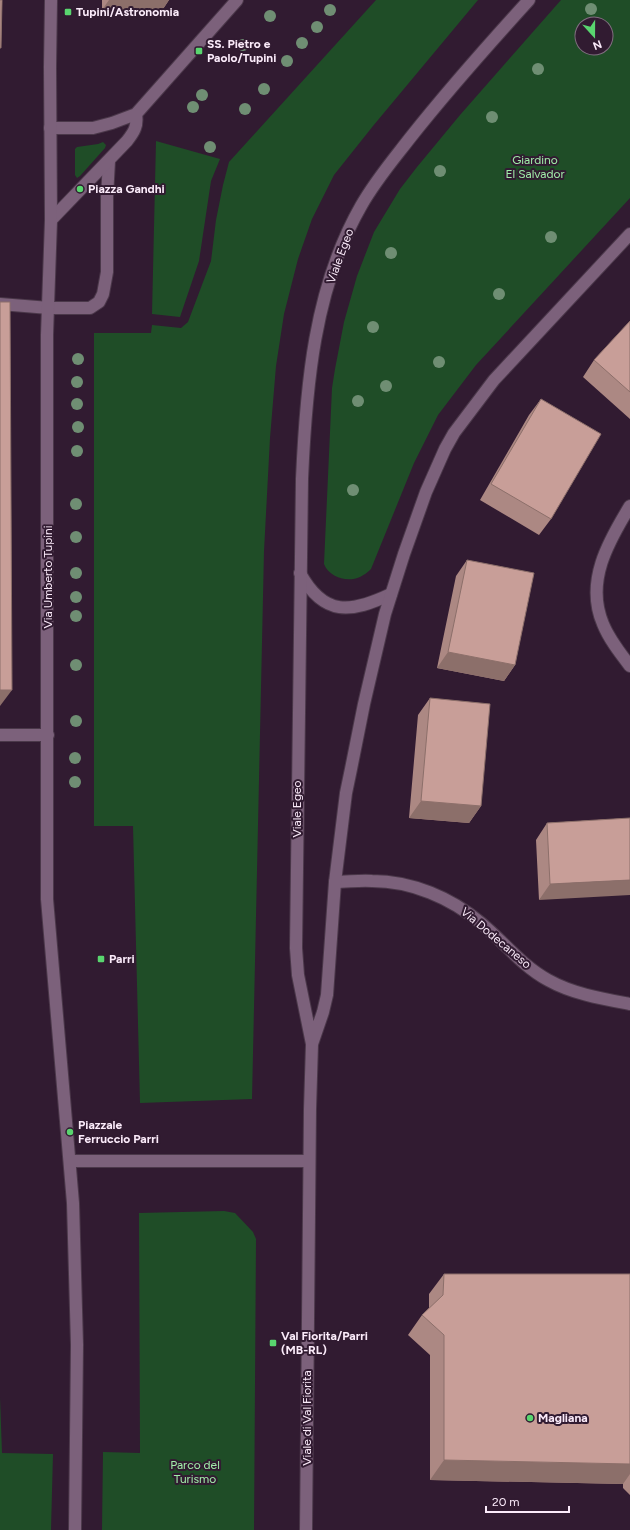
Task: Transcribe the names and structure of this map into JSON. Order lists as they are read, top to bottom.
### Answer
{
  "streets": {
    "street": [
      "Viale Egeo",
      "Via Umberto Tupini",
      "Via Dodecaneso",
      "Viale di Val Fiorita"
    ]
  },
  "crossings": [
    ["Viale Egeo", "Via Dodecaneso"],
    ["Viale Egeo", "Viale di Val Fiorita"]
  ],
  "parks": ["Giardino El Salvador", "Parco del Turismo"],
  "places": {
    "transit": [
      "Tupini/Astronomia",
      "SS. Pietro e Paolo/Tupini",
      "Parri",
      "Val Fiorita/Parri (MB-RL)"
    ],
    "other": ["Piazza Gandhi", "Piazzale Ferruccio Parri", "Magliana"]
  },
  "scale_bar": "20 m",
  "north": "bottom"
}
